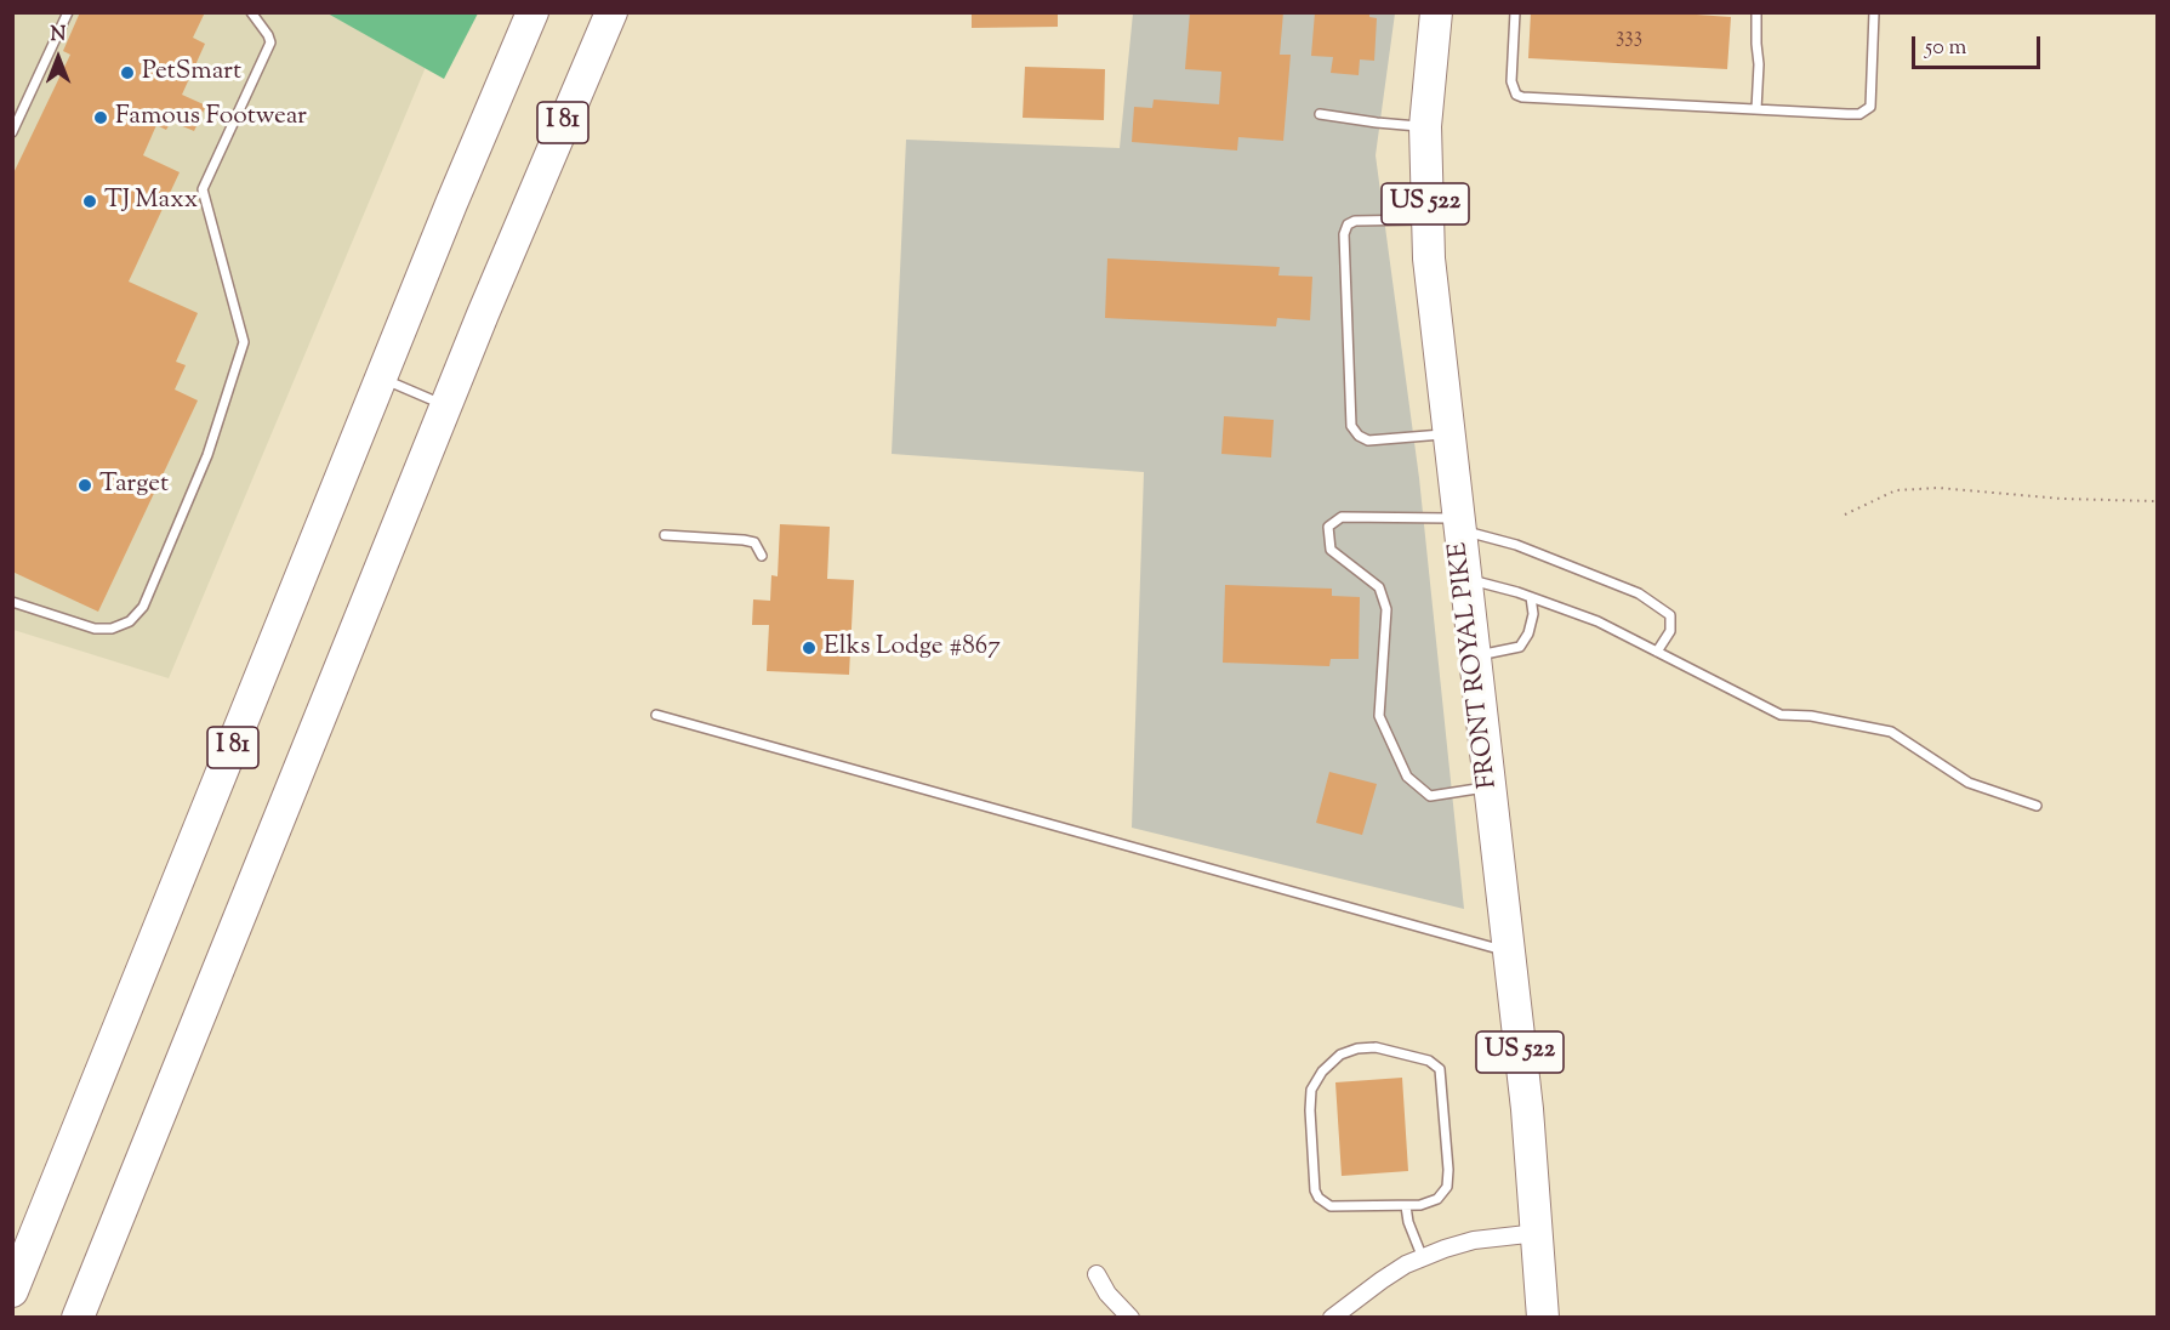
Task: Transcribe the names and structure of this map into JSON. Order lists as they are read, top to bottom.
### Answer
{
  "streets": {
    "highway": ["I 81", "US 522", "FRONT ROYAL PIKE"]
  },
  "places": [
    "PetSmart",
    "Famous Footwear",
    "TJ Maxx",
    "Target",
    "Elks Lodge #867"
  ],
  "house_numbers": ["333"],
  "scale_bar": "50 m",
  "north": "top"
}
